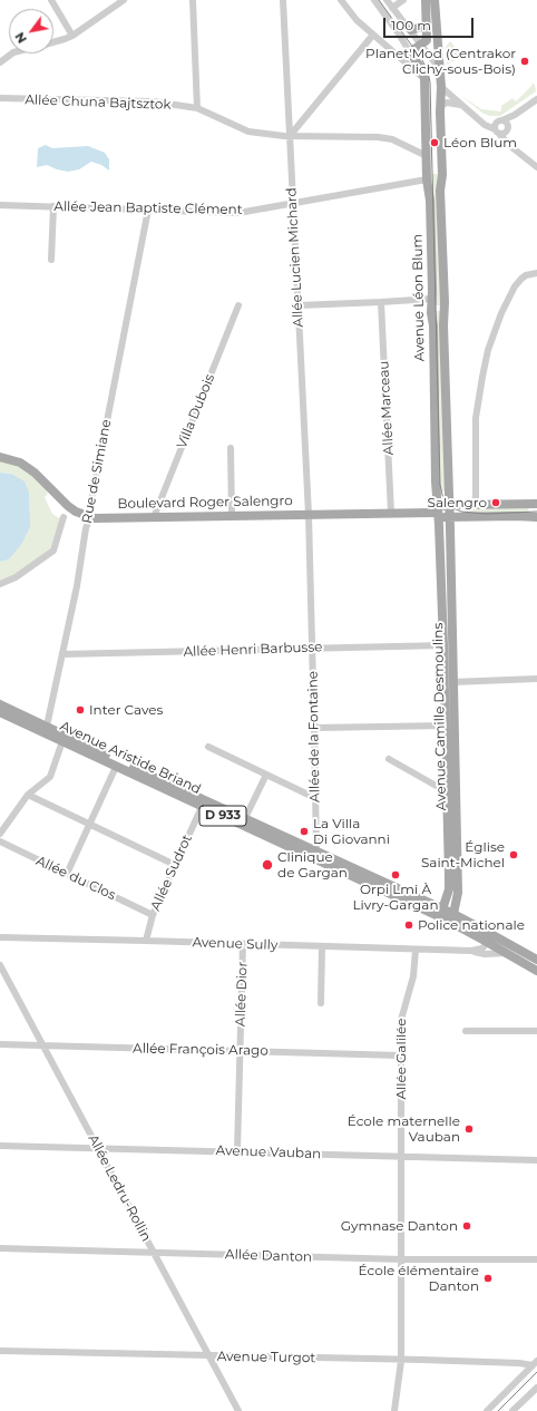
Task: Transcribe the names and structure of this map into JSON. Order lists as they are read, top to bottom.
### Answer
{
  "streets": {
    "main road": [
      "Avenue Léon Blum",
      "Boulevard Roger Salengro",
      "Avenue Camille Desmoulins",
      "Avenue Aristide Briand",
      "D 933"
    ],
    "street": [
      "Allée Chuna Bajtsztok",
      "Allée Jean Baptiste Clément",
      "Allée Lucien Michard",
      "Allée Marceau",
      "Villa Dubois",
      "Rue de Simiane",
      "Allée Henri Barbusse",
      "Allée de la Fontaine",
      "Allée Sudrot",
      "Allée du Clos",
      "Avenue Sully",
      "Allée Dior",
      "Allée François Arago",
      "Allée Galilée",
      "Avenue Vauban",
      "Allée Ledru-Rollin",
      "Allée Danton",
      "Avenue Turgot"
    ]
  },
  "crossings": [
    ["Allée Chuna Bajtsztok", "Allée Lucien Michard"],
    ["Allée Chuna Bajtsztok", "Avenue Léon Blum"],
    ["Allée Jean Baptiste Clément", "Allée Lucien Michard"],
    ["Allée Jean Baptiste Clément", "Avenue Léon Blum"],
    ["Allée Jean Baptiste Clément", "Rue de Simiane"],
    ["Allée Lucien Michard", "Boulevard Roger Salengro"],
    ["Allée Lucien Michard", "Allée de la Fontaine"],
    ["Avenue Léon Blum", "Boulevard Roger Salengro"],
    ["Avenue Léon Blum", "Avenue Camille Desmoulins"],
    ["Allée Marceau", "Boulevard Roger Salengro"],
    ["Villa Dubois", "Boulevard Roger Salengro"],
    ["Rue de Simiane", "Boulevard Roger Salengro"],
    ["Rue de Simiane", "Allée Henri Barbusse"],
    ["Rue de Simiane", "Avenue Aristide Briand"],
    ["Boulevard Roger Salengro", "Avenue Camille Desmoulins"],
    ["Boulevard Roger Salengro", "Allée de la Fontaine"],
    ["Allée Henri Barbusse", "Avenue Camille Desmoulins"],
    ["Allée Henri Barbusse", "Allée de la Fontaine"],
    ["Avenue Camille Desmoulins", "Avenue Aristide Briand"],
    ["Allée de la Fontaine", "Avenue Aristide Briand"],
    ["Avenue Aristide Briand", "Allée Sudrot"],
    ["Avenue Aristide Briand", "Avenue Sully"],
    ["Allée Sudrot", "Allée du Clos"],
    ["Allée Sudrot", "Avenue Sully"],
    ["Avenue Sully", "Allée Dior"],
    ["Avenue Sully", "Allée Galilée"],
    ["Allée Dior", "Allée François Arago"],
    ["Allée Dior", "Avenue Vauban"],
    ["Allée François Arago", "Allée Galilée"],
    ["Allée François Arago", "Allée Ledru-Rollin"],
    ["Allée Galilée", "Avenue Vauban"],
    ["Allée Galilée", "Allée Danton"],
    ["Allée Galilée", "Avenue Turgot"],
    ["Avenue Vauban", "Allée Ledru-Rollin"],
    ["Allée Ledru-Rollin", "Allée Danton"],
    ["Allée Ledru-Rollin", "Avenue Turgot"]
  ],
  "places": [
    "Planet'Mod (Centrakor Clichy-sous-Bois)",
    "Léon Blum",
    "Salengro",
    "Inter Caves",
    "La Villa Di Giovanni",
    "Église Saint-Michel",
    "Clinique de Gargan",
    "Orpi Lmi À Livry-Gargan",
    "Police nationale",
    "École maternelle Vauban",
    "Gymnase Danton",
    "École élémentaire Danton"
  ],
  "scale_bar": "100 m",
  "north": "bottom left"
}
